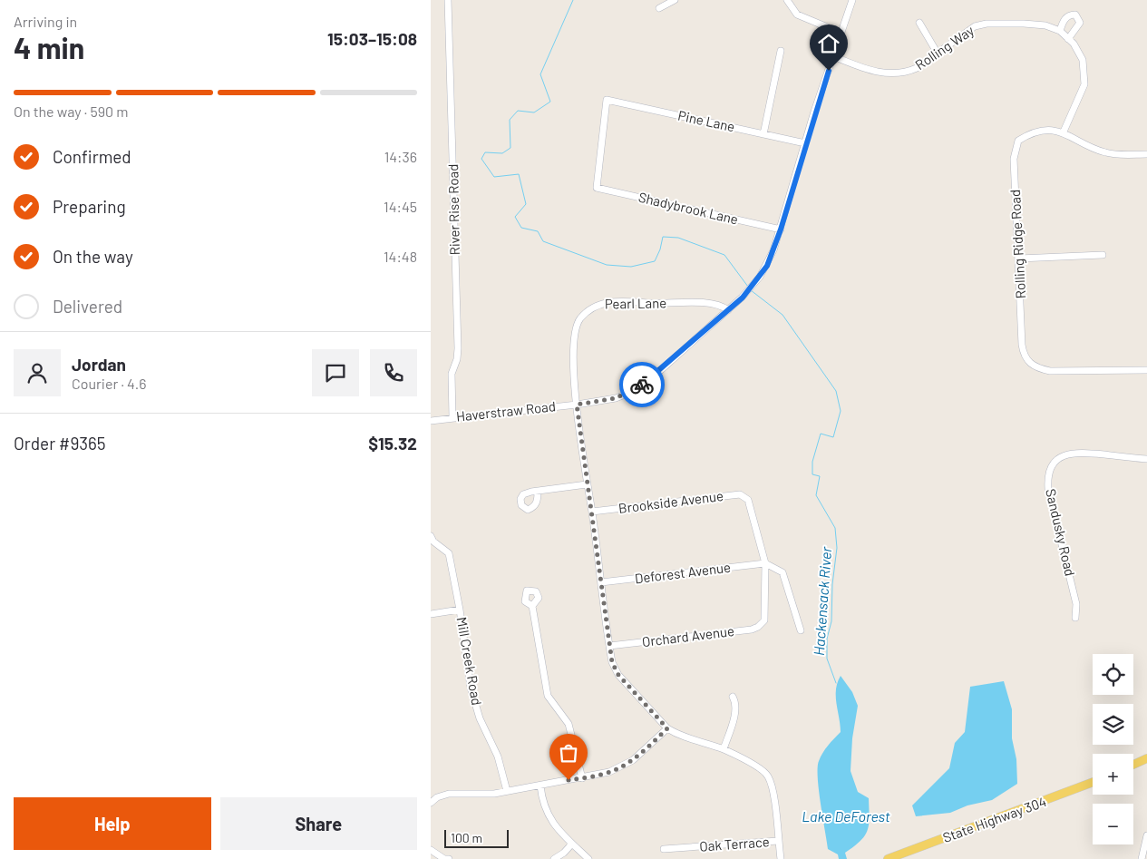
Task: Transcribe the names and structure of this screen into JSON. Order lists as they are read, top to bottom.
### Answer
{
  "streets": {
    "main road": ["State Highway 304"],
    "street": [
      "Rolling Way",
      "Pine Lane",
      "Shadybrook Lane",
      "River Rise Road",
      "Rolling Ridge Road",
      "Pearl Lane",
      "Haverstraw Road",
      "Brookside Avenue",
      "Sandusky Road",
      "Deforest Avenue",
      "Orchard Avenue",
      "Mill Creek Road",
      "Oak Terrace"
    ]
  },
  "crossings": [
    ["Rolling Way", "Haverstraw Road"],
    ["Pine Lane", "Shadybrook Lane"],
    ["Pine Lane", "Haverstraw Road"],
    ["Shadybrook Lane", "Haverstraw Road"],
    ["River Rise Road", "Haverstraw Road"],
    ["Pearl Lane", "Haverstraw Road"],
    ["Pearl Lane", "Brookside Avenue"],
    ["Pearl Lane", "Deforest Avenue"],
    ["Pearl Lane", "Orchard Avenue"],
    ["Brookside Avenue", "Deforest Avenue"],
    ["Brookside Avenue", "Orchard Avenue"],
    ["Deforest Avenue", "Orchard Avenue"]
  ],
  "water": ["Hackensack River", "Lake DeForest"],
  "scale_bar": "100 m",
  "page": {
    "heading": ["4 min", "Arriving in", "15:03–15:08"],
    "panel": [
      "Jordan",
      "Courier · 4.6",
      "Order #9365",
      "$15.32"
    ],
    "bar": "On the way · 590 m",
    "list": [
      ["Confirmed", "14:36"],
      ["Preparing", "14:45"],
      ["On the way", "14:48"],
      "Delivered"
    ],
    "map_buttons": ["+", "−"],
    "buttons": ["Help", "Share"],
    "scale": "100 m"
  }
}
